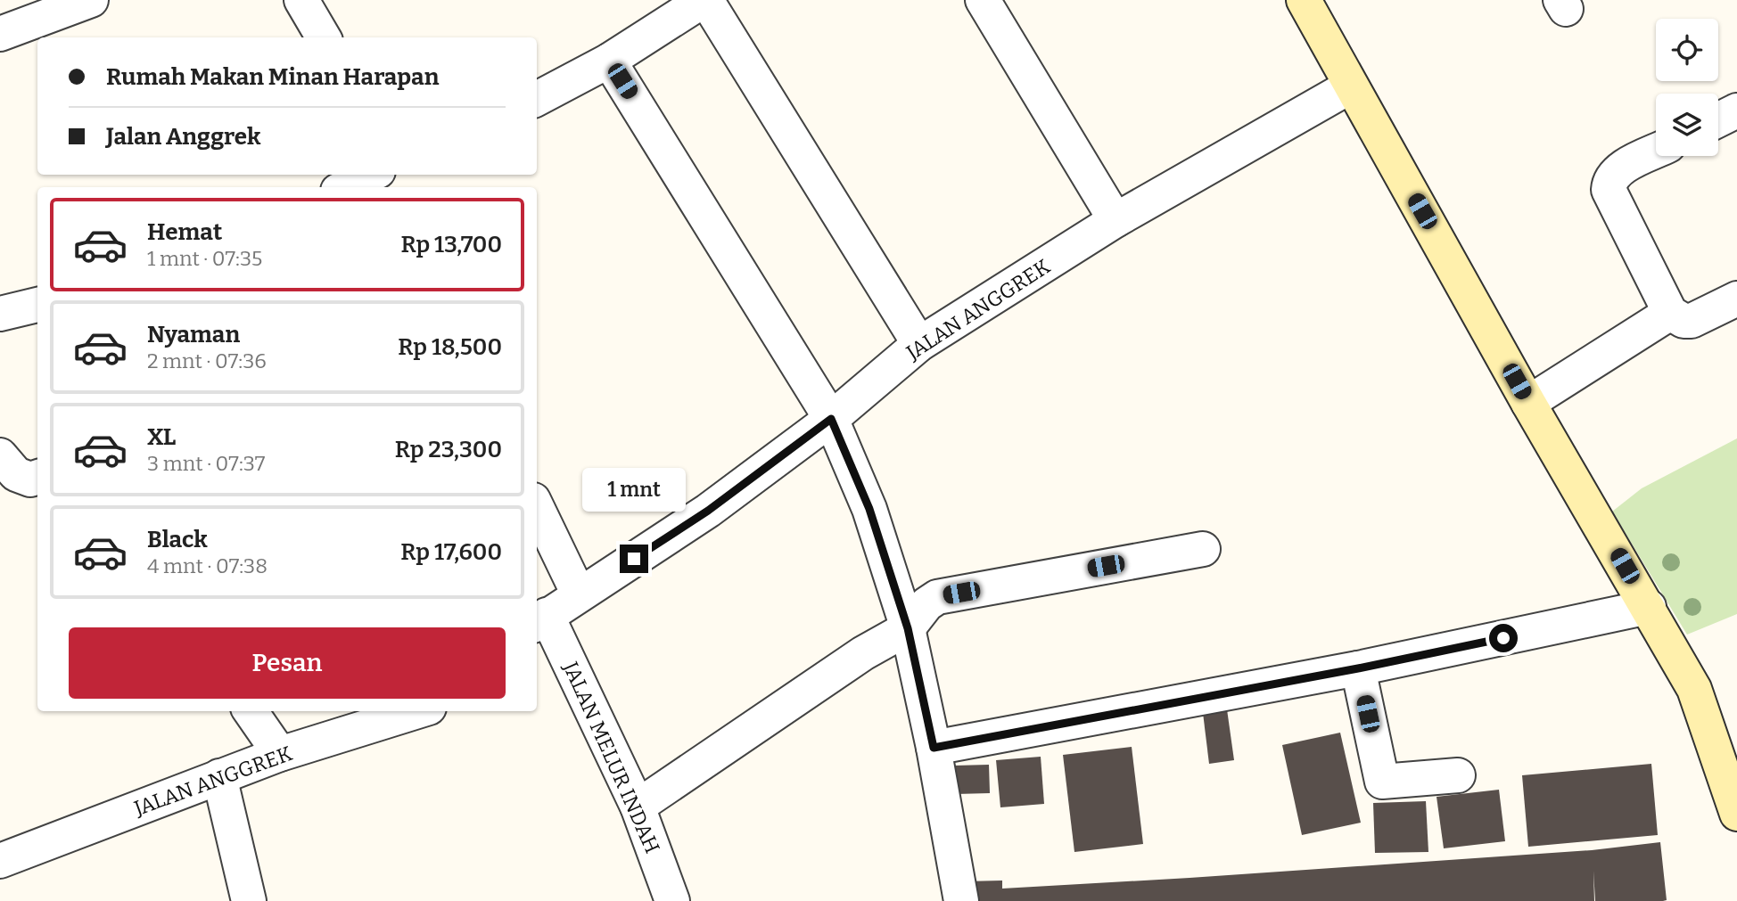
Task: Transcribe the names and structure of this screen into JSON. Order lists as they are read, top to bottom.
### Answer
{
  "streets": {
    "street": ["JALAN ANGGREK", "JALAN MELUR INDAH"]
  },
  "crossings": [
    ["JALAN ANGGREK", "JALAN MELUR INDAH"]
  ],
  "page": {
    "banner": ["Rumah Makan Minan Harapan", "Jalan Anggrek"],
    "list": [
      {
        "name": "Hemat",
        "note": "1 mnt · 07:35",
        "value": "Rp 13,700"
      },
      {
        "name": "Nyaman",
        "note": "2 mnt · 07:36",
        "value": "Rp 18,500"
      },
      {
        "name": "XL",
        "note": "3 mnt · 07:37",
        "value": "Rp 23,300"
      },
      {
        "name": "Black",
        "note": "4 mnt · 07:38",
        "value": "Rp 17,600"
      }
    ],
    "bubble": "1 mnt",
    "buttons": "Pesan"
  }
}
